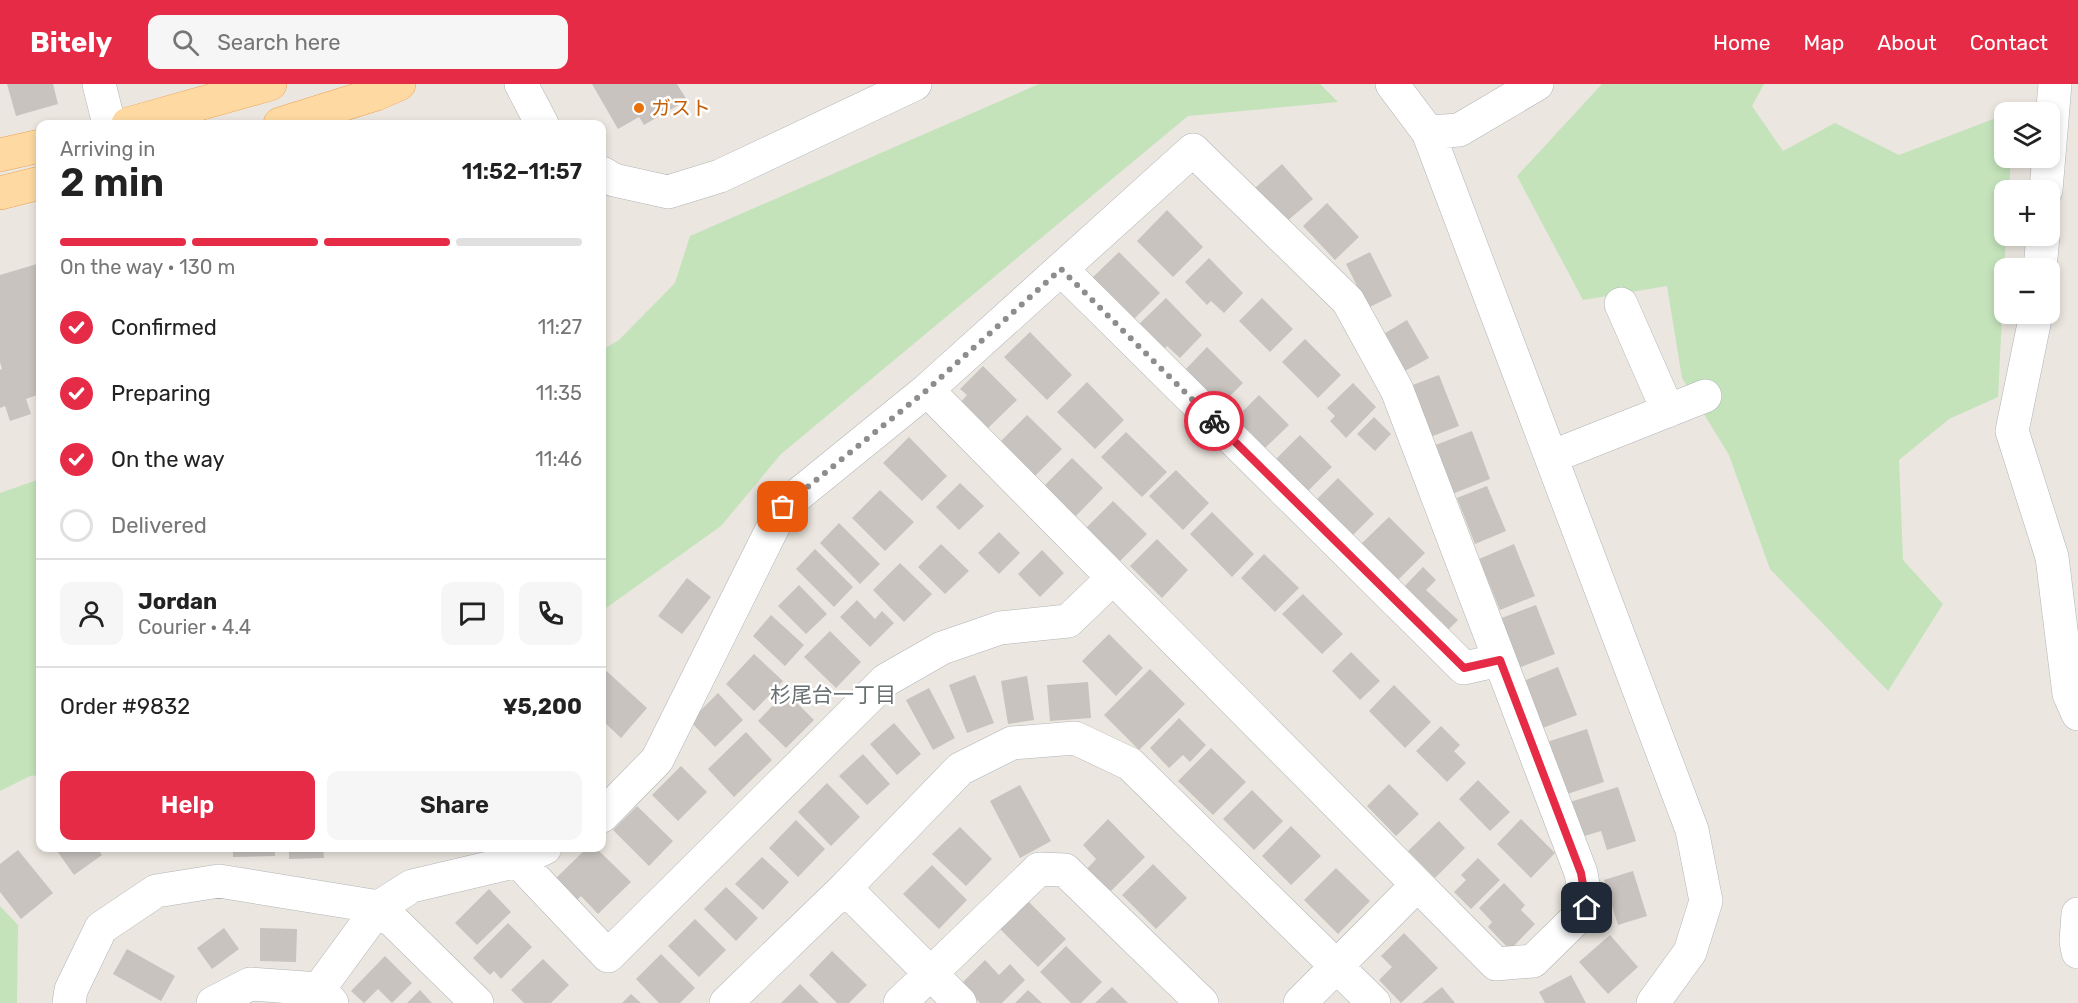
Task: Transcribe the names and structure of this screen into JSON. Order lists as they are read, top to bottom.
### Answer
{
  "districts": ["杉尾台一丁目"],
  "places": ["ガスト"],
  "page": {
    "header": "Bitely",
    "search": "Search here",
    "nav": [
      "Home",
      "Map",
      "About",
      "Contact"
    ],
    "map_buttons": ["+", "−"],
    "heading": ["2 min", "Arriving in", "11:52–11:57"],
    "panel": [
      "Jordan",
      "Courier · 4.4",
      "Order #9832",
      "¥5,200"
    ],
    "bar": "On the way · 130 m",
    "list": [
      ["Confirmed", "11:27"],
      ["Preparing", "11:35"],
      ["On the way", "11:46"],
      "Delivered"
    ],
    "buttons": ["Help", "Share"]
  }
}
